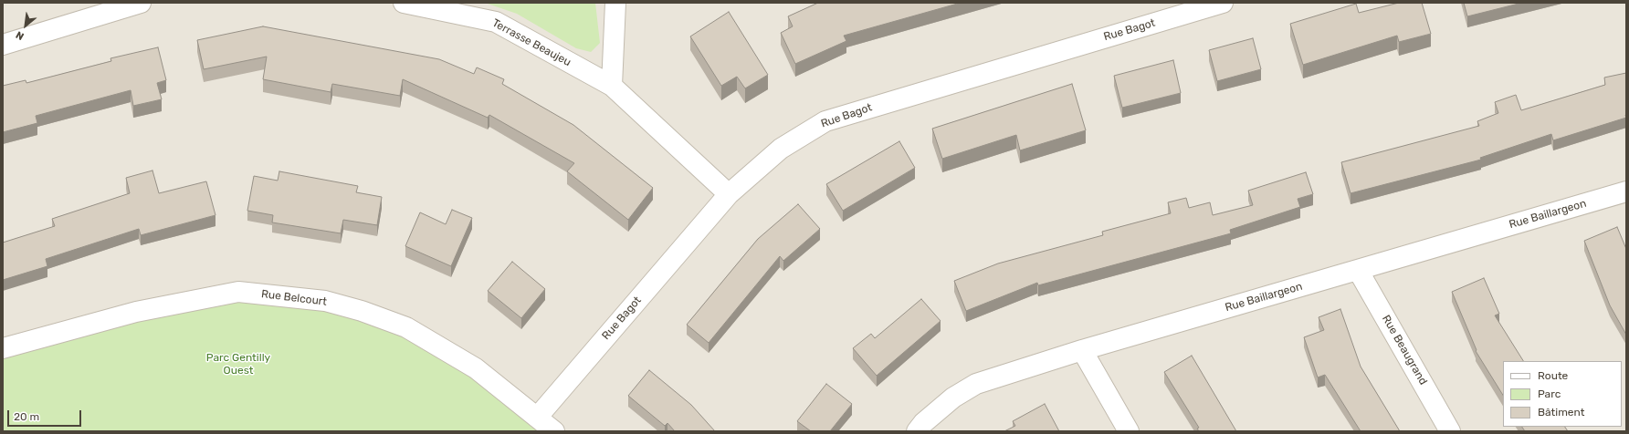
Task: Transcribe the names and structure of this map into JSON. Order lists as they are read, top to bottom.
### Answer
{
  "streets": {
    "street": [
      "Rue Bagot",
      "Terrasse Beaujeu",
      "Rue Baillargeon",
      "Rue Belcourt",
      "Rue Beaugrand"
    ]
  },
  "crossings": [
    ["Rue Bagot", "Terrasse Beaujeu"],
    ["Rue Bagot", "Rue Belcourt"],
    ["Rue Baillargeon", "Rue Beaugrand"]
  ],
  "parks": ["Parc Gentilly Ouest"],
  "legend": ["Route", "Parc", "Bâtiment"],
  "scale_bar": "20 m",
  "north": "bottom left"
}
